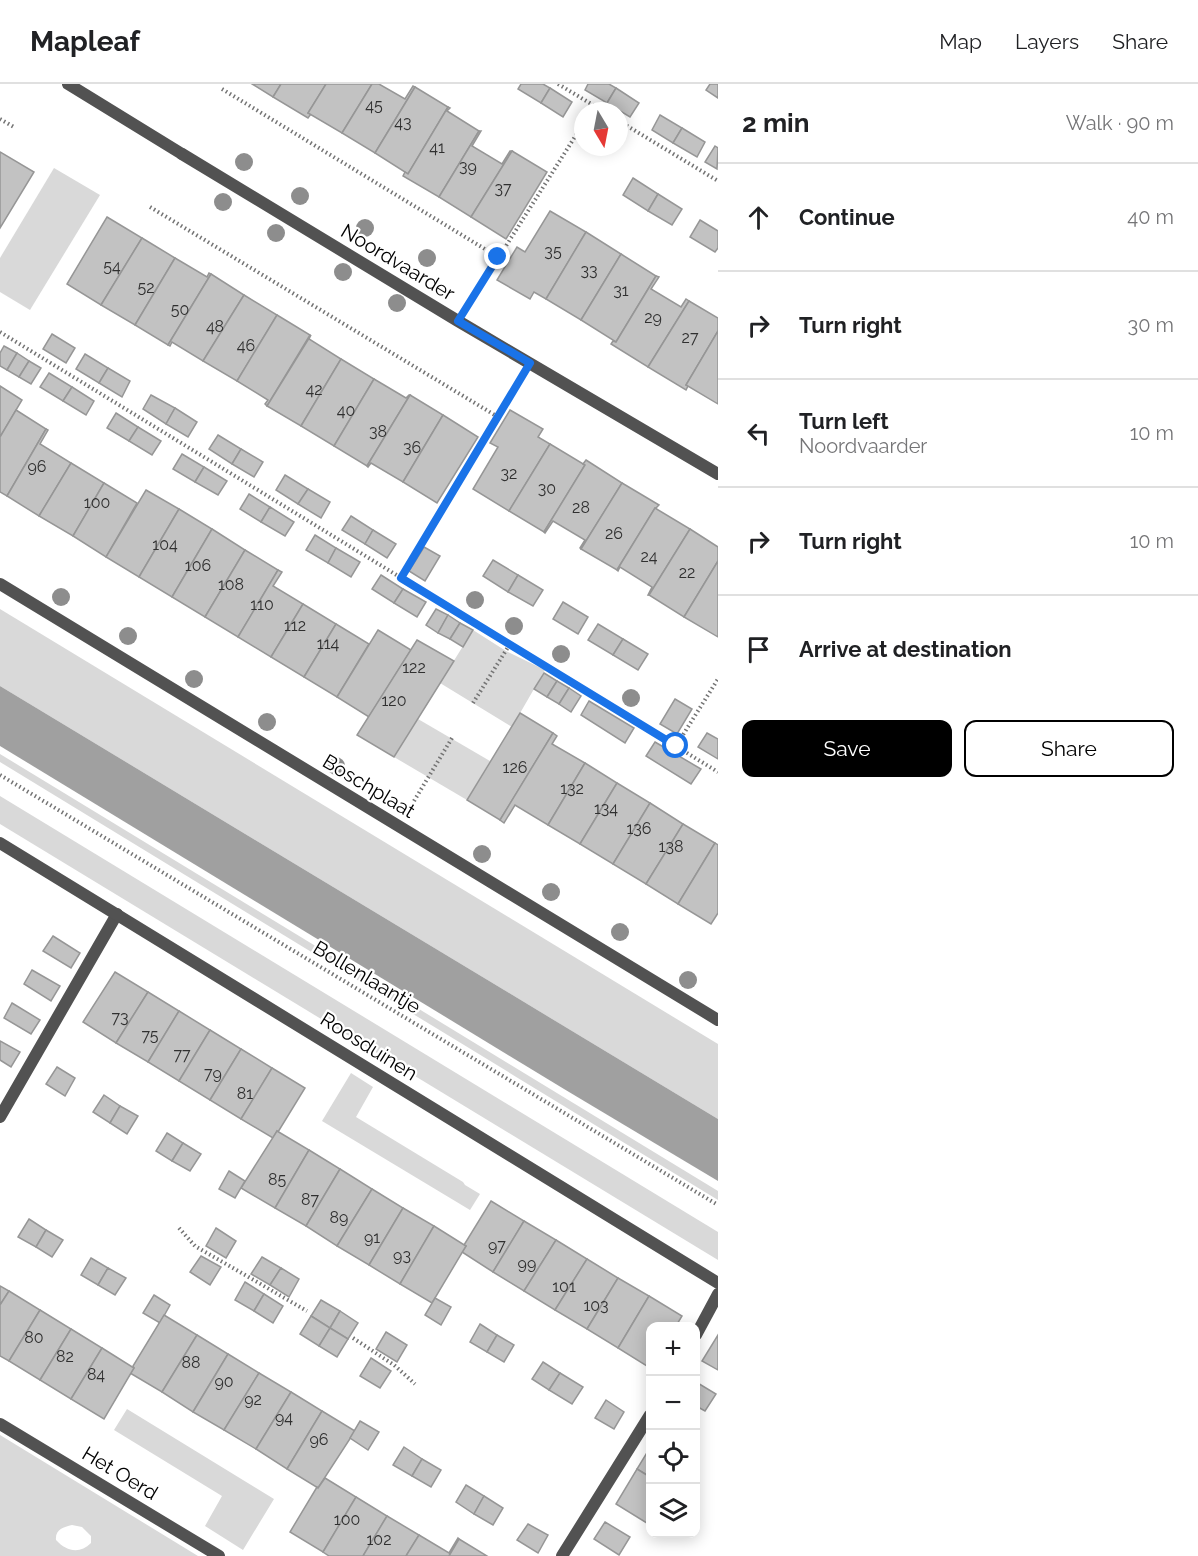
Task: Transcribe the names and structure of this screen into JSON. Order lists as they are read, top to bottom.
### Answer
{
  "streets": {
    "street": [
      "Noordvaarder",
      "Boschplaat",
      "Roosduinen",
      "Het Oerd"
    ],
    "path": ["Bollenlaantje"]
  },
  "house_numbers": [
    "45",
    "43",
    "41",
    "39",
    "37",
    "35",
    "54",
    "33",
    "52",
    "31",
    "50",
    "29",
    "48",
    "27",
    "46",
    "42",
    "40",
    "38",
    "36",
    "96",
    "32",
    "30",
    "100",
    "28",
    "26",
    "104",
    "24",
    "106",
    "22",
    "108",
    "110",
    "112",
    "114",
    "122",
    "120",
    "126",
    "132",
    "134",
    "136",
    "138",
    "73",
    "75",
    "77",
    "79",
    "81",
    "85",
    "87",
    "89",
    "91",
    "97",
    "93",
    "99",
    "101",
    "103",
    "80",
    "82",
    "88",
    "84",
    "90",
    "92",
    "94",
    "96",
    "100",
    "102"
  ],
  "north": "bottom",
  "page": {
    "header": "Mapleaf",
    "nav": ["Map", "Layers", "Share"],
    "heading": ["2 min", "Walk · 90 m"],
    "list": [
      ["Continue", "40 m"],
      ["Turn right", "30 m"],
      ["Turn left", "Noordvaarder", "10 m"],
      ["Turn right", "10 m"],
      "Arrive at destination"
    ],
    "buttons": ["Save", "Share"],
    "map_buttons": ["+", "−"]
  }
}
